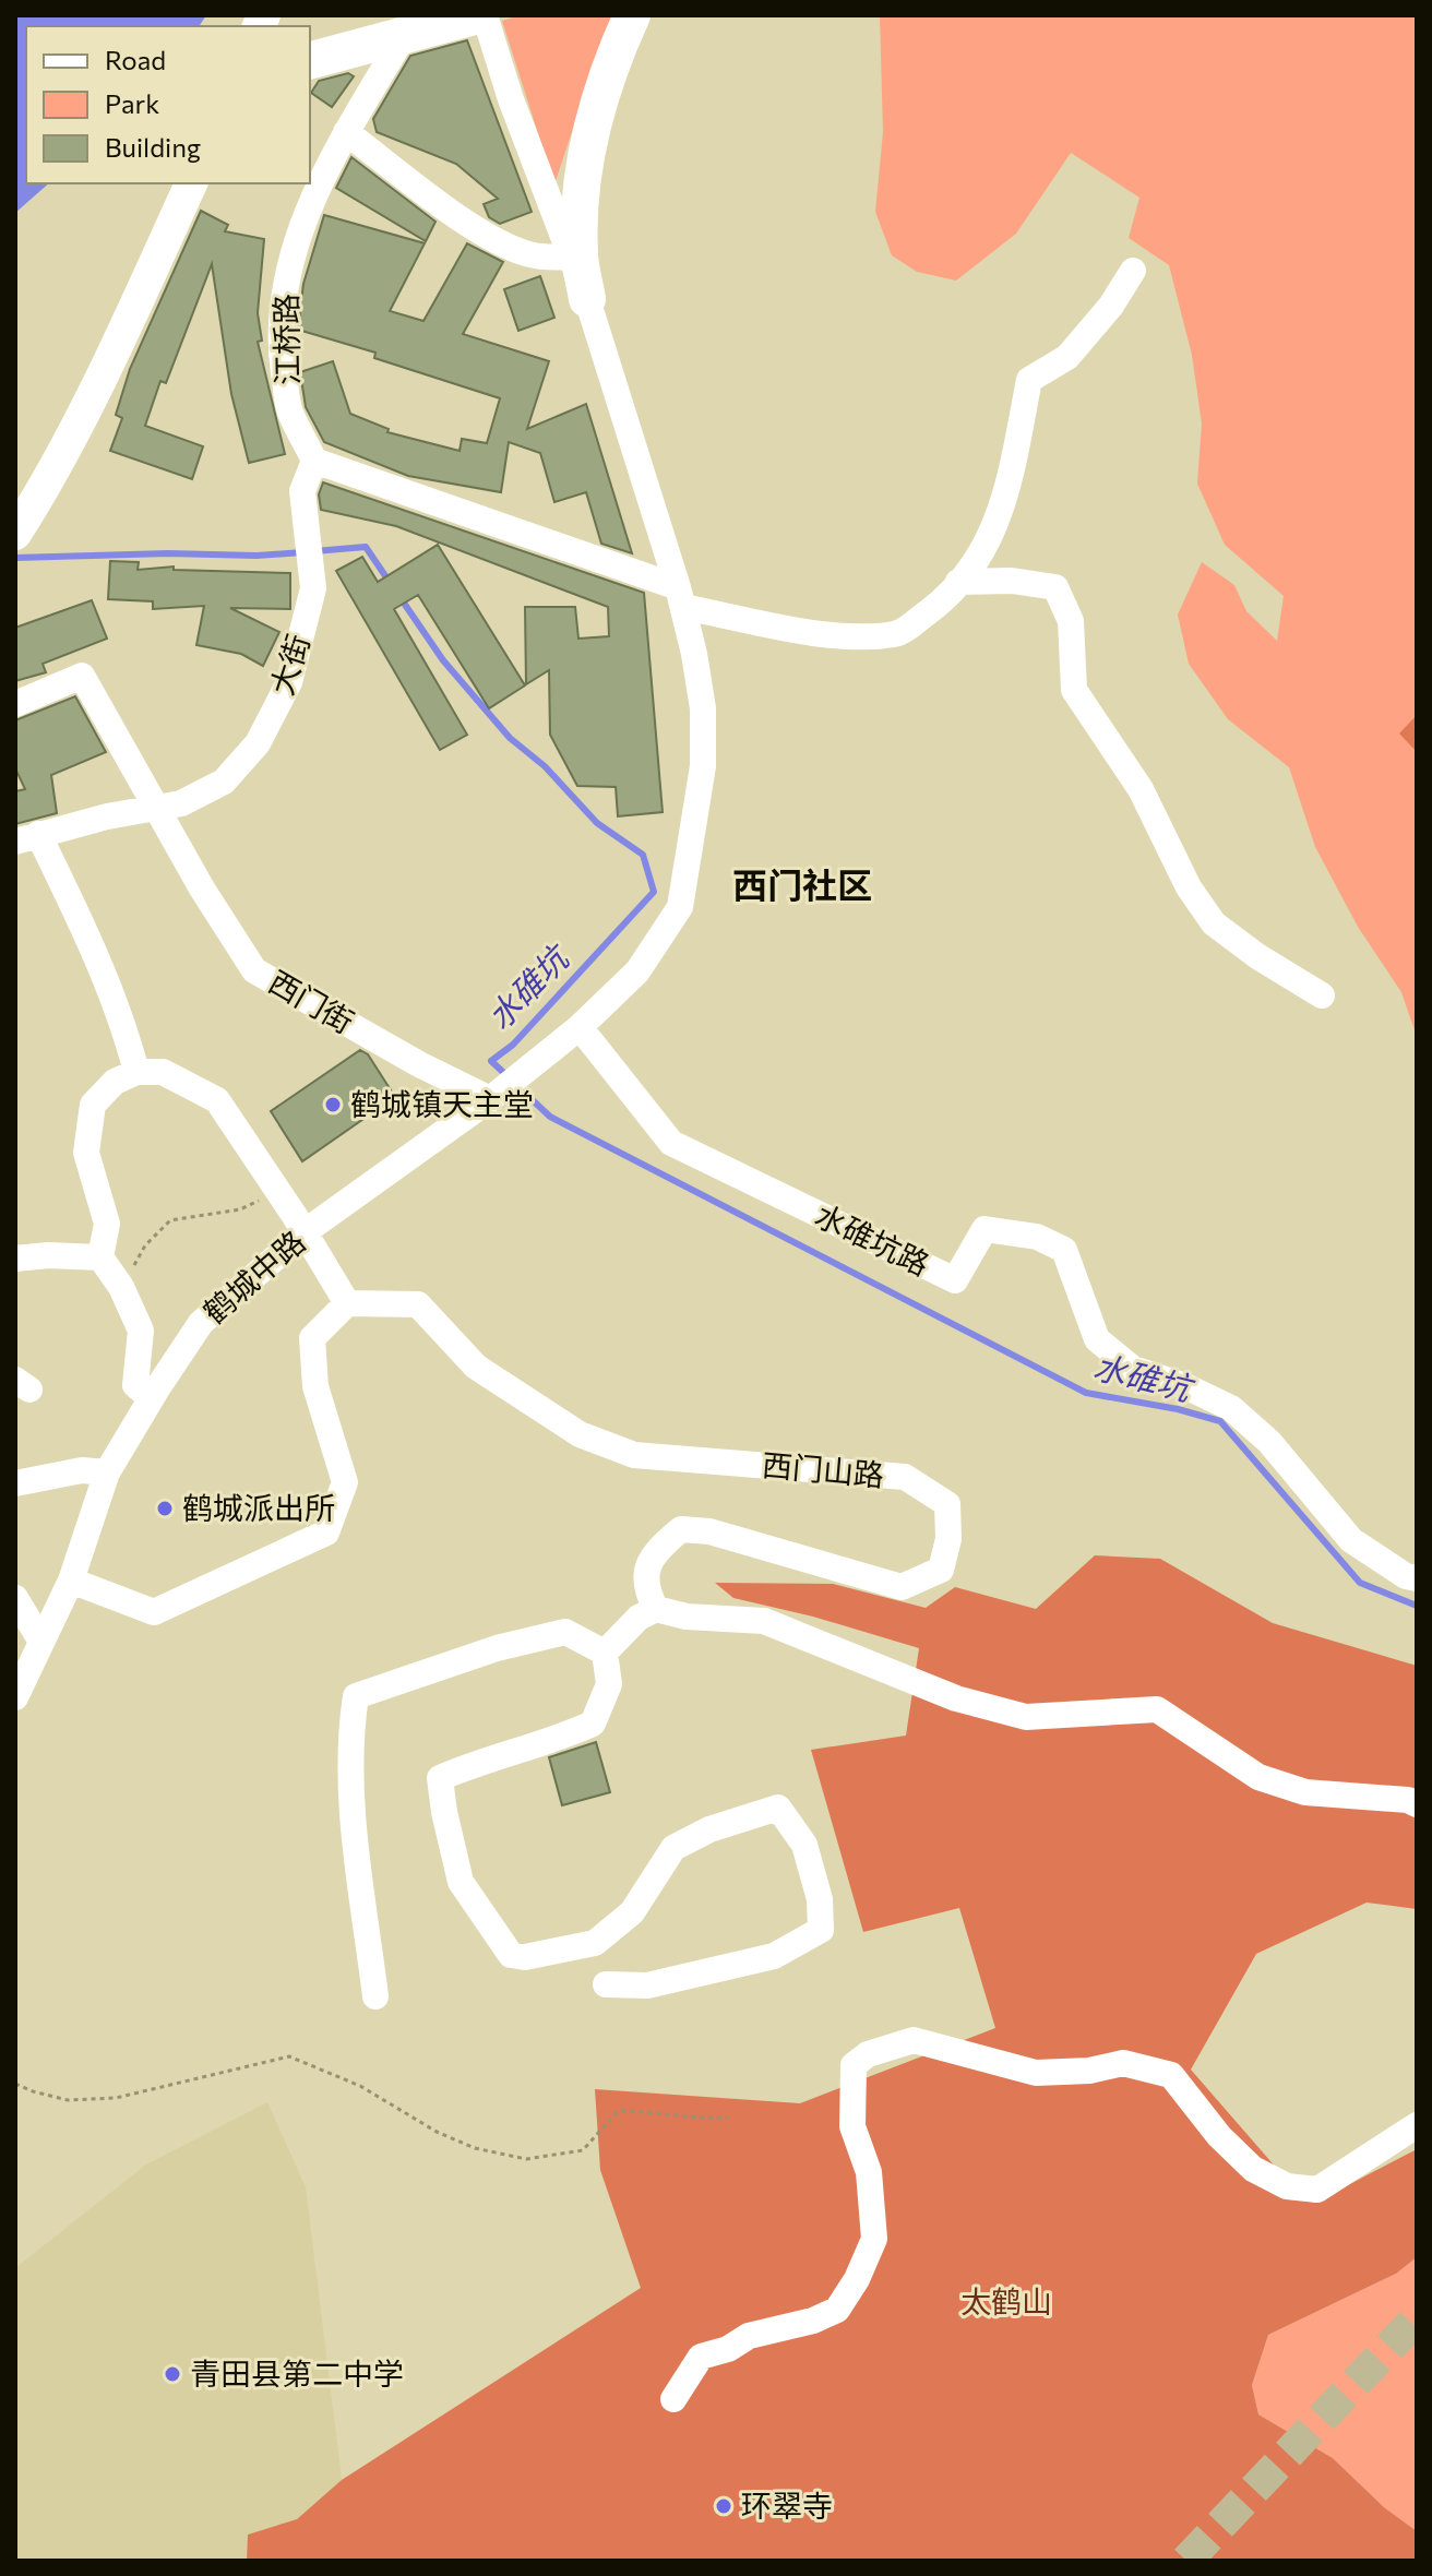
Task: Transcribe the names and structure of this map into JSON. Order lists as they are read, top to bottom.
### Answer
{
  "streets": {
    "street": [
      "江桥路",
      "大街",
      "西门街",
      "水碓坑路",
      "鹤城中路",
      "西门山路"
    ]
  },
  "crossings": [
    ["江桥路", "大街"],
    ["大街", "西门街"],
    ["西门街", "鹤城中路"],
    ["水碓坑路", "鹤城中路"]
  ],
  "districts": ["西门社区"],
  "water": ["水碓坑"],
  "parks": ["太鹤山"],
  "places": [
    "鹤城镇天主堂",
    "鹤城派出所",
    "青田县第二中学",
    "环翠寺"
  ],
  "legend": ["Road", "Park", "Building"]
}
